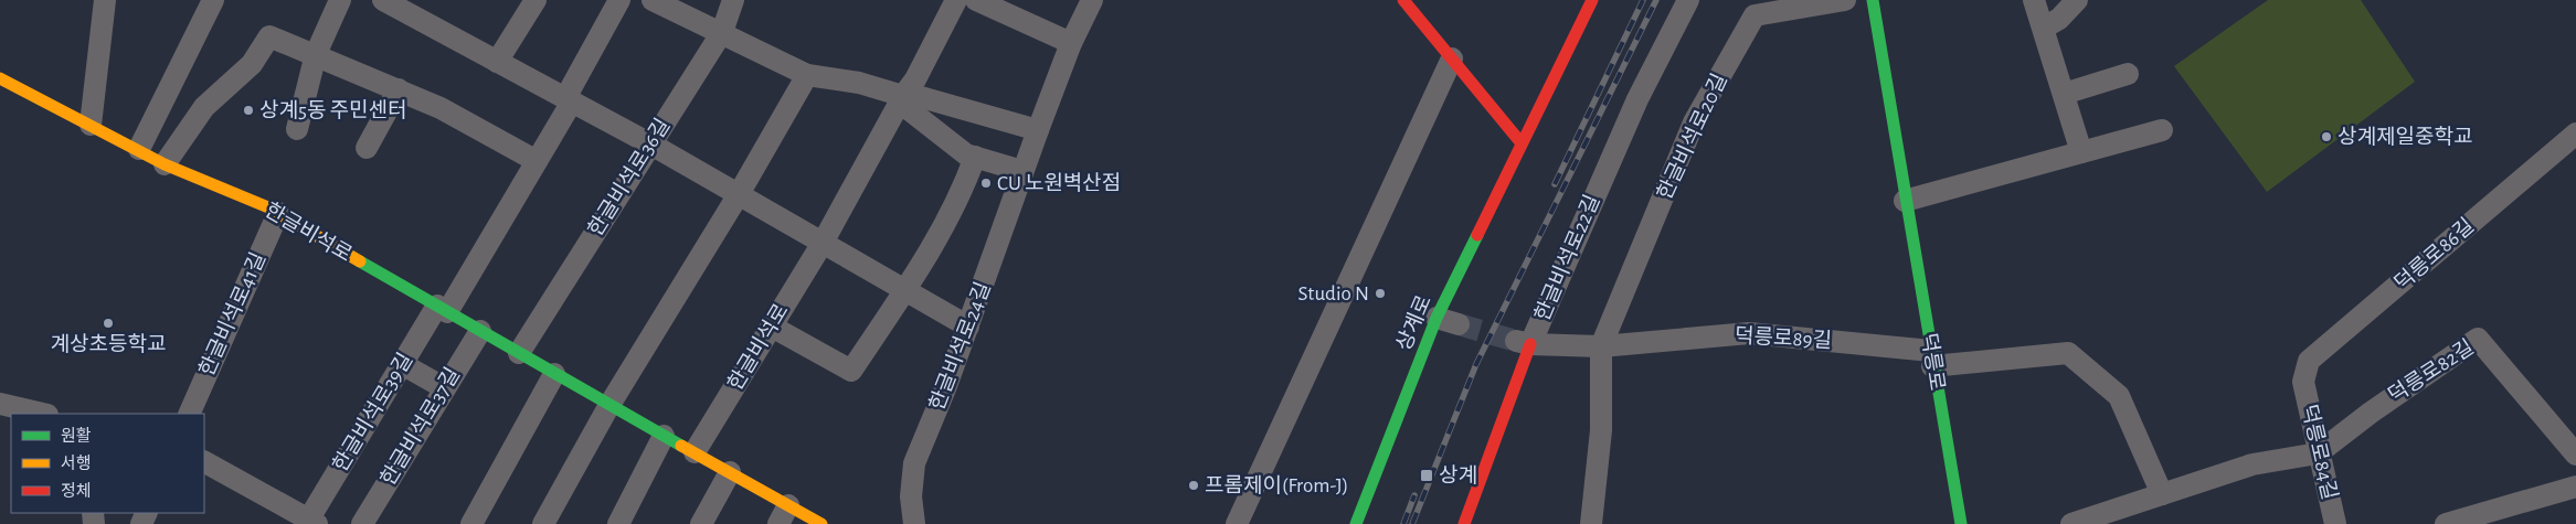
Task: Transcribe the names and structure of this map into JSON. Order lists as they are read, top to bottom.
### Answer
{
  "streets": {
    "main road": [
      "한글비석로",
      "한글비석로22길",
      "상계로",
      "덕릉로"
    ],
    "street": [
      "한글비석로20길",
      "한글비석로36길",
      "덕릉로86길",
      "한글비석로41길",
      "덕릉로89길",
      "한글비석로24길",
      "덕릉로82길",
      "한글비석로39길",
      "한글비석로37길",
      "덕릉로84길"
    ]
  },
  "crossings": [
    ["한글비석로20길", "덕릉로89길"],
    ["한글비석로36길", "한글비석로"],
    ["한글비석로", "한글비석로41길"],
    ["한글비석로", "한글비석로39길"],
    ["한글비석로", "한글비석로37길"],
    ["덕릉로86길", "덕릉로84길"],
    ["덕릉로89길", "덕릉로"],
    ["덕릉로82길", "덕릉로84길"]
  ],
  "places": {
    "other": [
      "상계5동 주민센터",
      "상계제일중학교",
      "CU 노원벽산점",
      "Studio N",
      "계상초등학교",
      "프롬제이(From-J)"
    ],
    "transit": ["상계"]
  },
  "legend": ["원활", "서행", "정체"]
}
